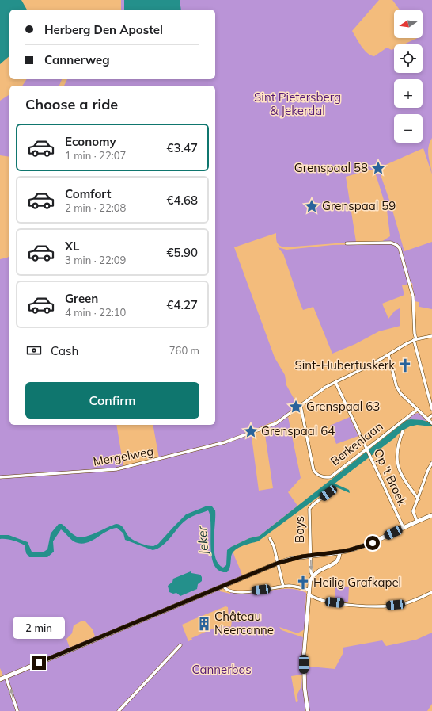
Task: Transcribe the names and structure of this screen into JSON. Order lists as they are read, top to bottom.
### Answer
{
  "streets": {
    "street": [
      "Berkenlaan",
      "Mergelweg",
      "Op 't Broek",
      "Boys"
    ]
  },
  "crossings": [
    ["Berkenlaan", "Mergelweg"],
    ["Berkenlaan", "Op 't Broek"],
    ["Mergelweg", "Op 't Broek"]
  ],
  "water": ["Jeker"],
  "parks": ["Sint Pietersberg & Jekerdal", "Cannerbos"],
  "places": {
    "place": [
      "Grenspaal 58",
      "Grenspaal 59",
      "Grenspaal 63",
      "Grenspaal 64"
    ],
    "church": ["Sint-Hubertuskerk", "Heilig Grafkapel"],
    "building": ["Château Neercanne"]
  },
  "north": "left",
  "page": {
    "map_buttons": ["+", "−"],
    "banner": ["Herberg Den Apostel", "Cannerweg"],
    "heading": "Choose a ride",
    "list": [
      {
        "name": "Economy",
        "note": "1 min · 22:07",
        "value": "€3.47"
      },
      {
        "name": "Comfort",
        "note": "2 min · 22:08",
        "value": "€4.68"
      },
      {
        "name": "XL",
        "note": "3 min · 22:09",
        "value": "€5.90"
      },
      {
        "name": "Green",
        "note": "4 min · 22:10",
        "value": "€4.27"
      }
    ],
    "pay": ["Cash", "760 m"],
    "buttons": "Confirm",
    "bubble": "2 min"
  }
}
